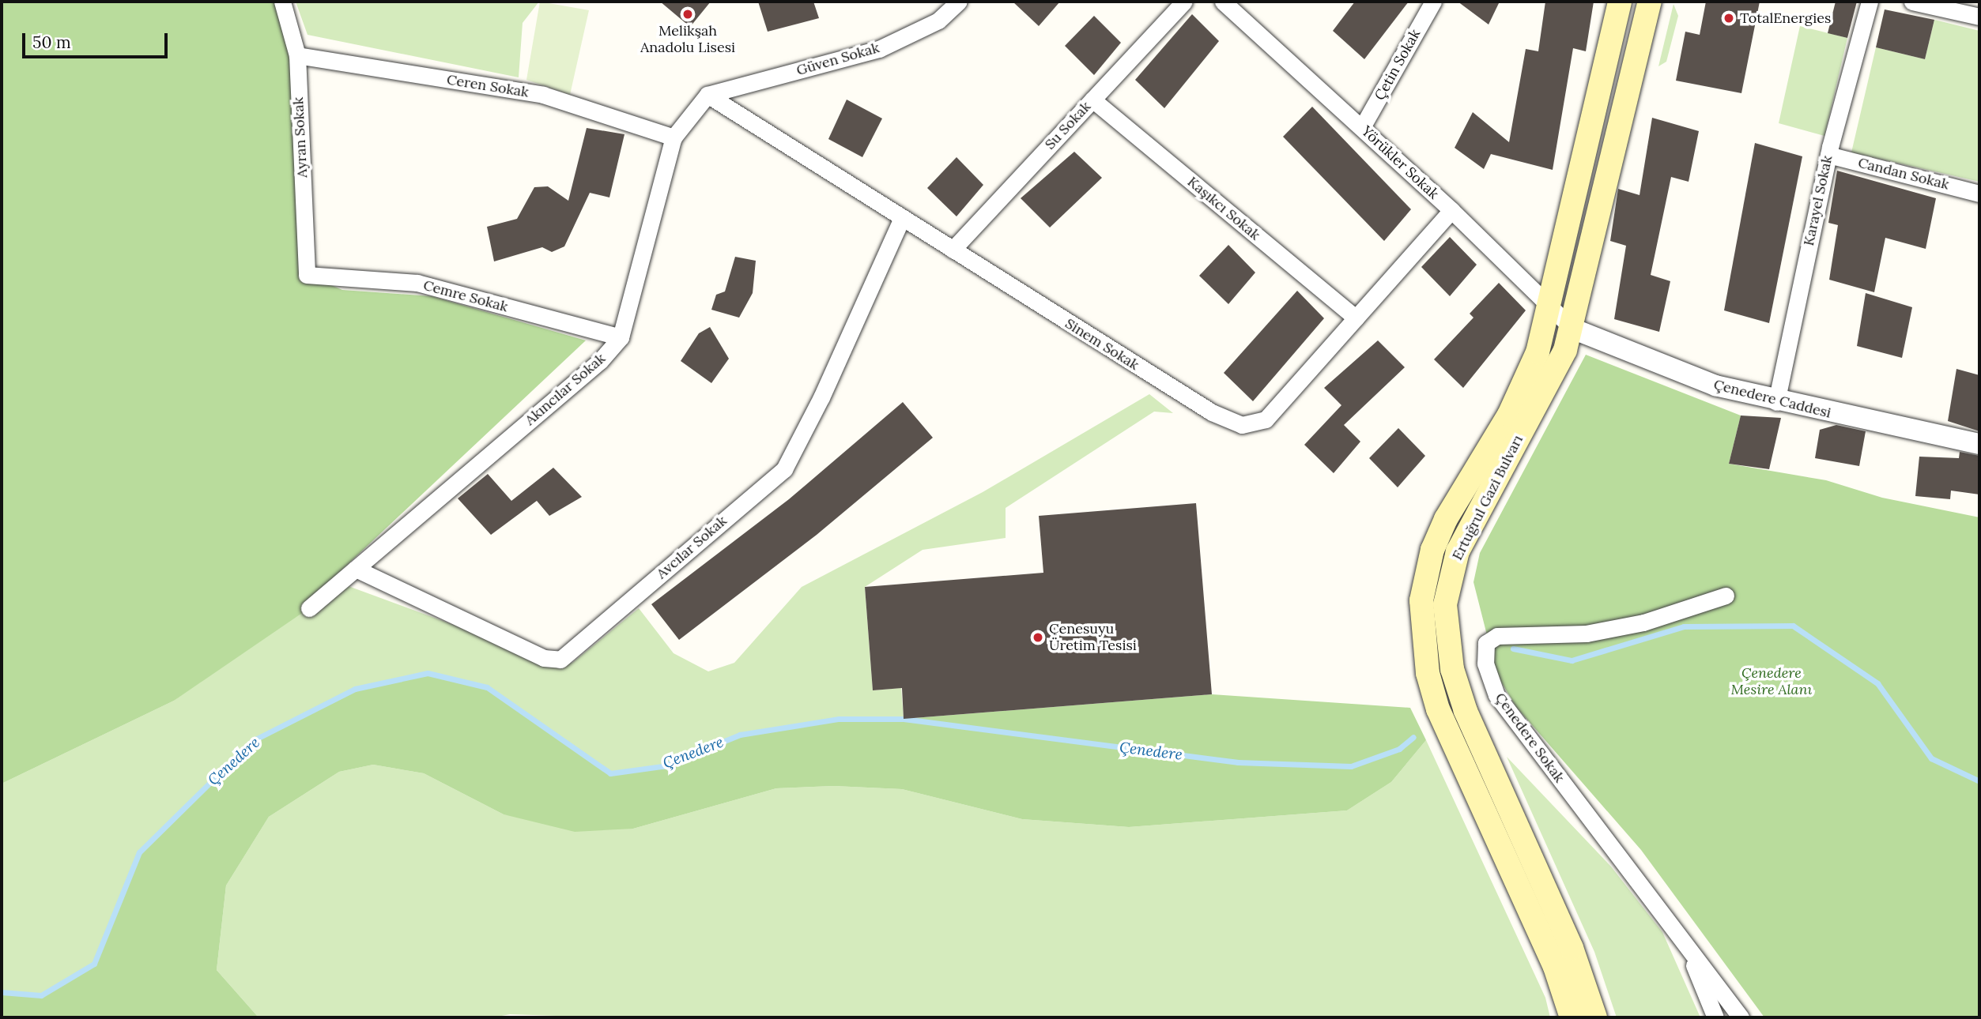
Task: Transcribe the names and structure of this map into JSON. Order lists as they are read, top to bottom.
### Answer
{
  "streets": {
    "main road": ["Ertuğrul Gazi Bulvarı"],
    "street": [
      "Güven Sokak",
      "Çetin Sokak",
      "Ceren Sokak",
      "Su Sokak",
      "Ayran Sokak",
      "Yörükler Sokak",
      "Candan Sokak",
      "Karayel Sokak",
      "Kaşıkcı Sokak",
      "Cemre Sokak",
      "Sinem Sokak",
      "Akıncılar Sokak",
      "Çenedere Caddesi",
      "Avcılar Sokak",
      "Çenedere Sokak"
    ]
  },
  "crossings": [
    ["Güven Sokak", "Sinem Sokak"],
    ["Güven Sokak", "Akıncılar Sokak"],
    ["Çetin Sokak", "Yörükler Sokak"],
    ["Ceren Sokak", "Ayran Sokak"],
    ["Ceren Sokak", "Akıncılar Sokak"],
    ["Su Sokak", "Kaşıkcı Sokak"],
    ["Su Sokak", "Sinem Sokak"],
    ["Ayran Sokak", "Cemre Sokak"],
    ["Yörükler Sokak", "Sinem Sokak"],
    ["Yörükler Sokak", "Çenedere Caddesi"],
    ["Yörükler Sokak", "Ertuğrul Gazi Bulvarı"],
    ["Candan Sokak", "Karayel Sokak"],
    ["Karayel Sokak", "Çenedere Caddesi"],
    ["Kaşıkcı Sokak", "Sinem Sokak"],
    ["Cemre Sokak", "Akıncılar Sokak"],
    ["Sinem Sokak", "Akıncılar Sokak"],
    ["Sinem Sokak", "Avcılar Sokak"],
    ["Akıncılar Sokak", "Avcılar Sokak"],
    ["Çenedere Caddesi", "Ertuğrul Gazi Bulvarı"]
  ],
  "water": ["Çenedere"],
  "parks": ["Çenedere Mesire Alanı"],
  "places": ["Melikşah Anadolu Lisesi", "TotalEnergies", "Çenesuyu Üretim Tesisi"],
  "scale_bar": "50 m"
}
